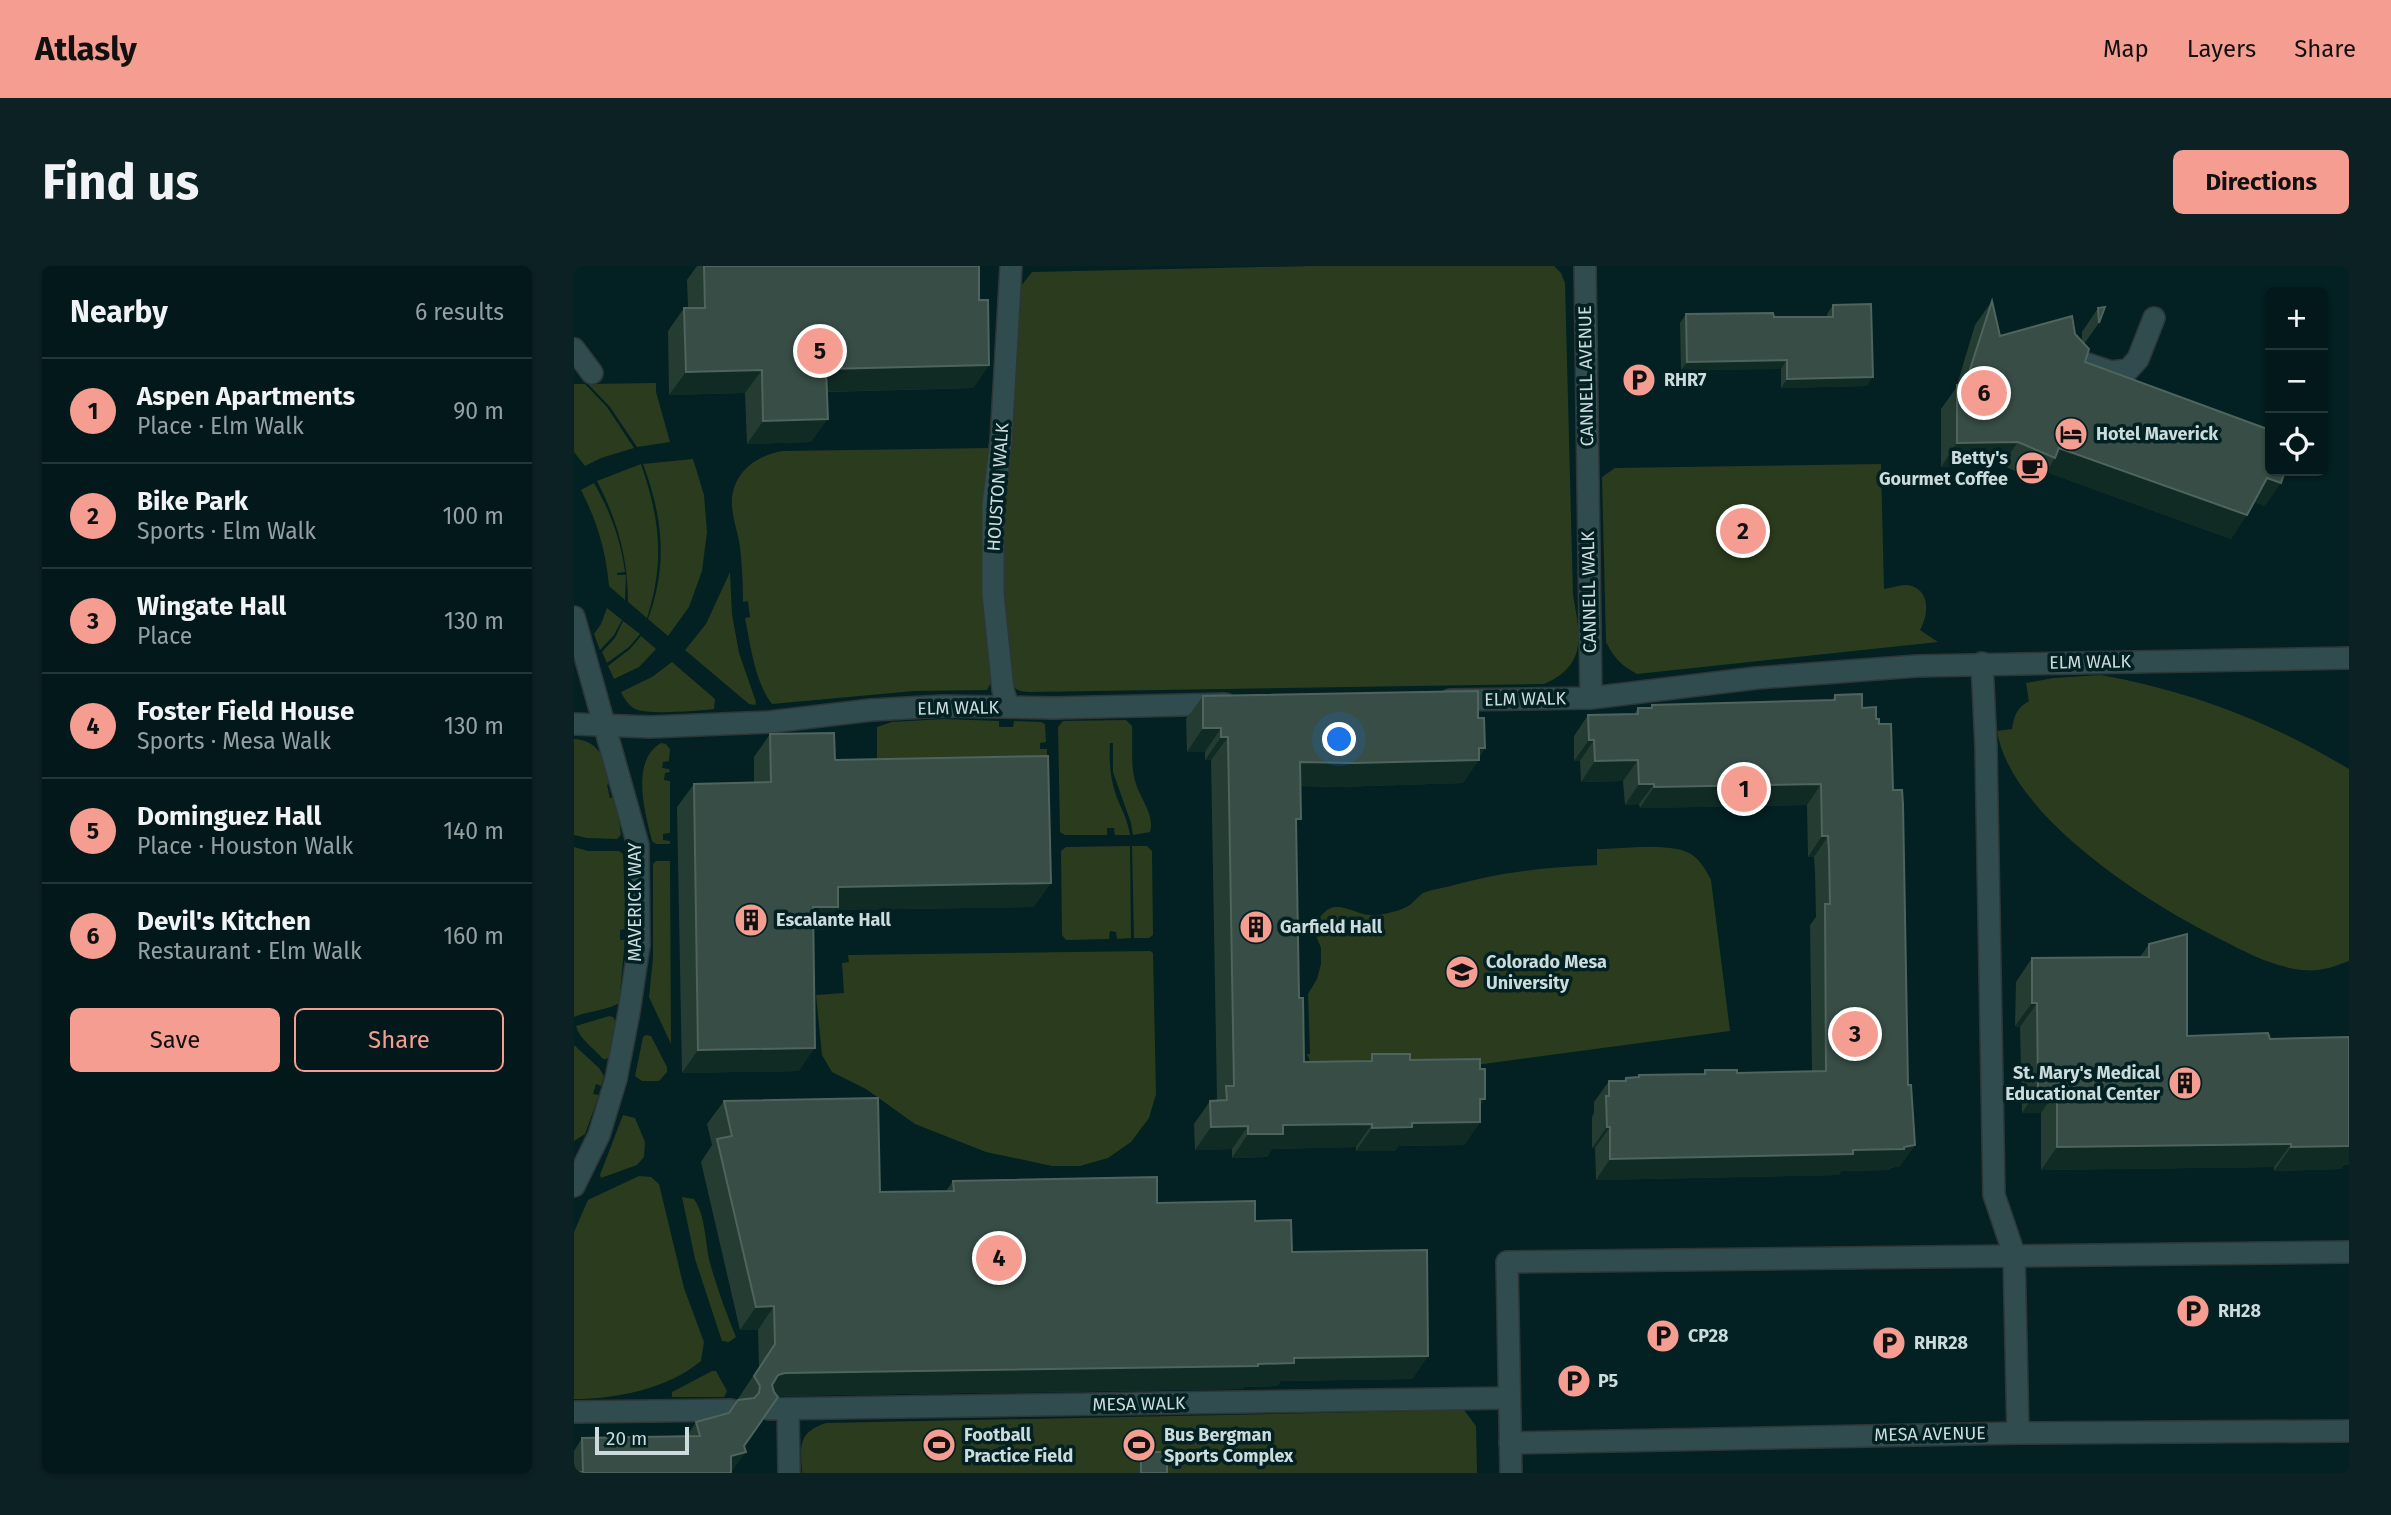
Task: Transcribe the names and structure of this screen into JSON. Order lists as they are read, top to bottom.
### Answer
{
  "streets": {
    "street": [
      "CANNELL AVENUE",
      "HOUSTON WALK",
      "CANNELL WALK",
      "ELM WALK",
      "MAVERICK WAY",
      "MESA WALK",
      "MESA AVENUE"
    ]
  },
  "crossings": [
    ["CANNELL AVENUE", "CANNELL WALK"],
    ["HOUSTON WALK", "ELM WALK"],
    ["CANNELL WALK", "ELM WALK"],
    ["ELM WALK", "MAVERICK WAY"]
  ],
  "places": {
    "parking": [
      "RHR7",
      "RH28",
      "CP28",
      "RHR28",
      "P5"
    ],
    "hotel": ["Hotel Maverick"],
    "cafe": ["Betty's Gourmet Coffee"],
    "building": ["Escalante Hall", "Garfield Hall", "St. Mary's Medical Educational Center"],
    "school or university": ["Colorado Mesa University"],
    "sports": ["Football Practice Field", "Bus Bergman Sports Complex"]
  },
  "scale_bar": "20 m",
  "page": {
    "header": "Atlasly",
    "nav": ["Map", "Layers", "Share"],
    "buttons": [
      "Directions",
      ["Save", "Share"]
    ],
    "title": "Find us",
    "heading": ["Nearby", "6 results"],
    "map_buttons": ["+", "−"],
    "pins": [
      "5",
      "6",
      "2",
      "1",
      "3",
      "4"
    ],
    "list": [
      {
        "mark": "1",
        "name": "Aspen Apartments",
        "note": "Place · Elm Walk",
        "value": "90 m"
      },
      {
        "mark": "2",
        "name": "Bike Park",
        "note": "Sports · Elm Walk",
        "value": "100 m"
      },
      {
        "mark": "3",
        "name": "Wingate Hall",
        "note": "Place",
        "value": "130 m"
      },
      {
        "mark": "4",
        "name": "Foster Field House",
        "note": "Sports · Mesa Walk",
        "value": "130 m"
      },
      {
        "mark": "5",
        "name": "Dominguez Hall",
        "note": "Place · Houston Walk",
        "value": "140 m"
      },
      {
        "mark": "6",
        "name": "Devil's Kitchen",
        "note": "Restaurant · Elm Walk",
        "value": "160 m"
      }
    ],
    "scale": "20 m"
  }
}
